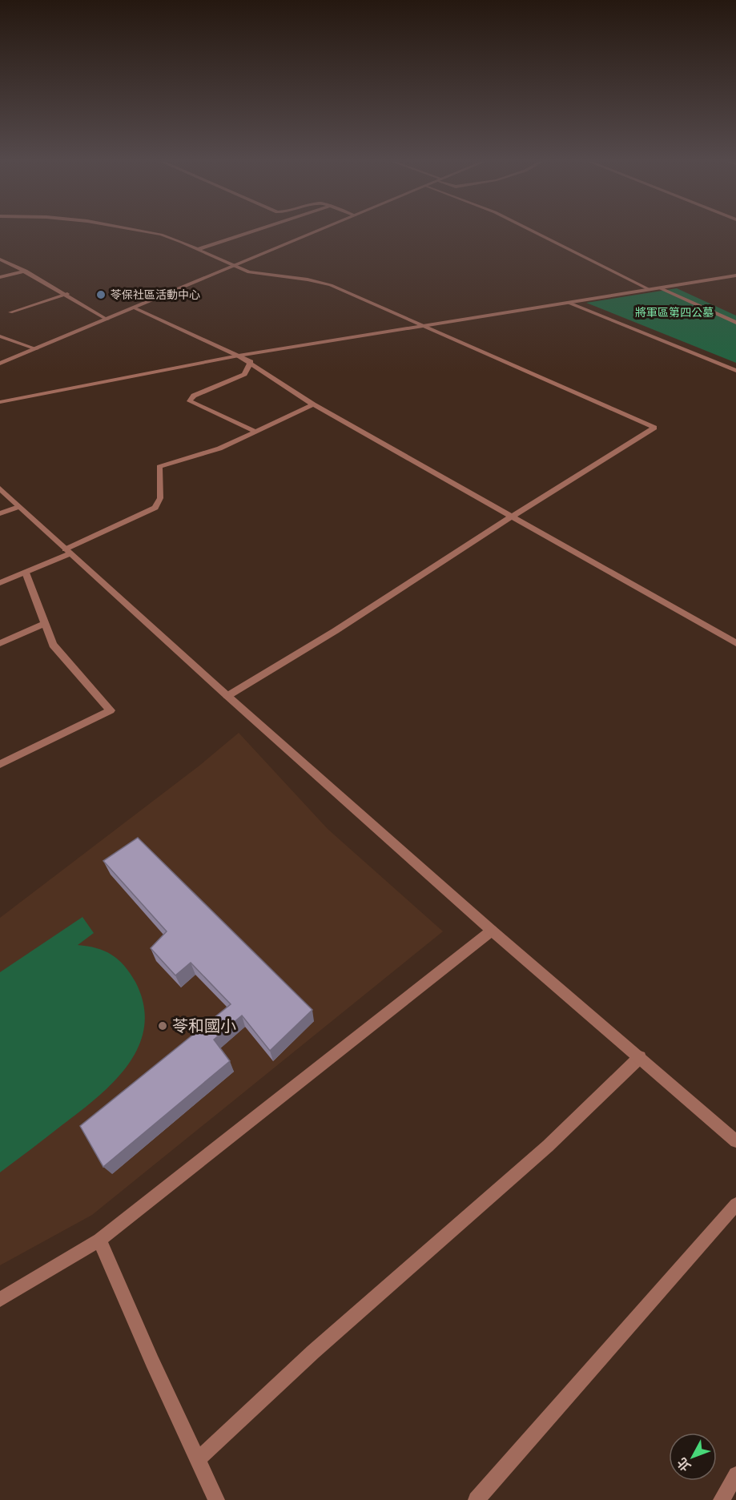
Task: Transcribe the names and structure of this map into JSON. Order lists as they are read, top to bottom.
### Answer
{
  "parks": ["將軍區第四公墓"],
  "places": ["苓保社區活動中心", "苓和國小"],
  "north": "bottom left"
}
